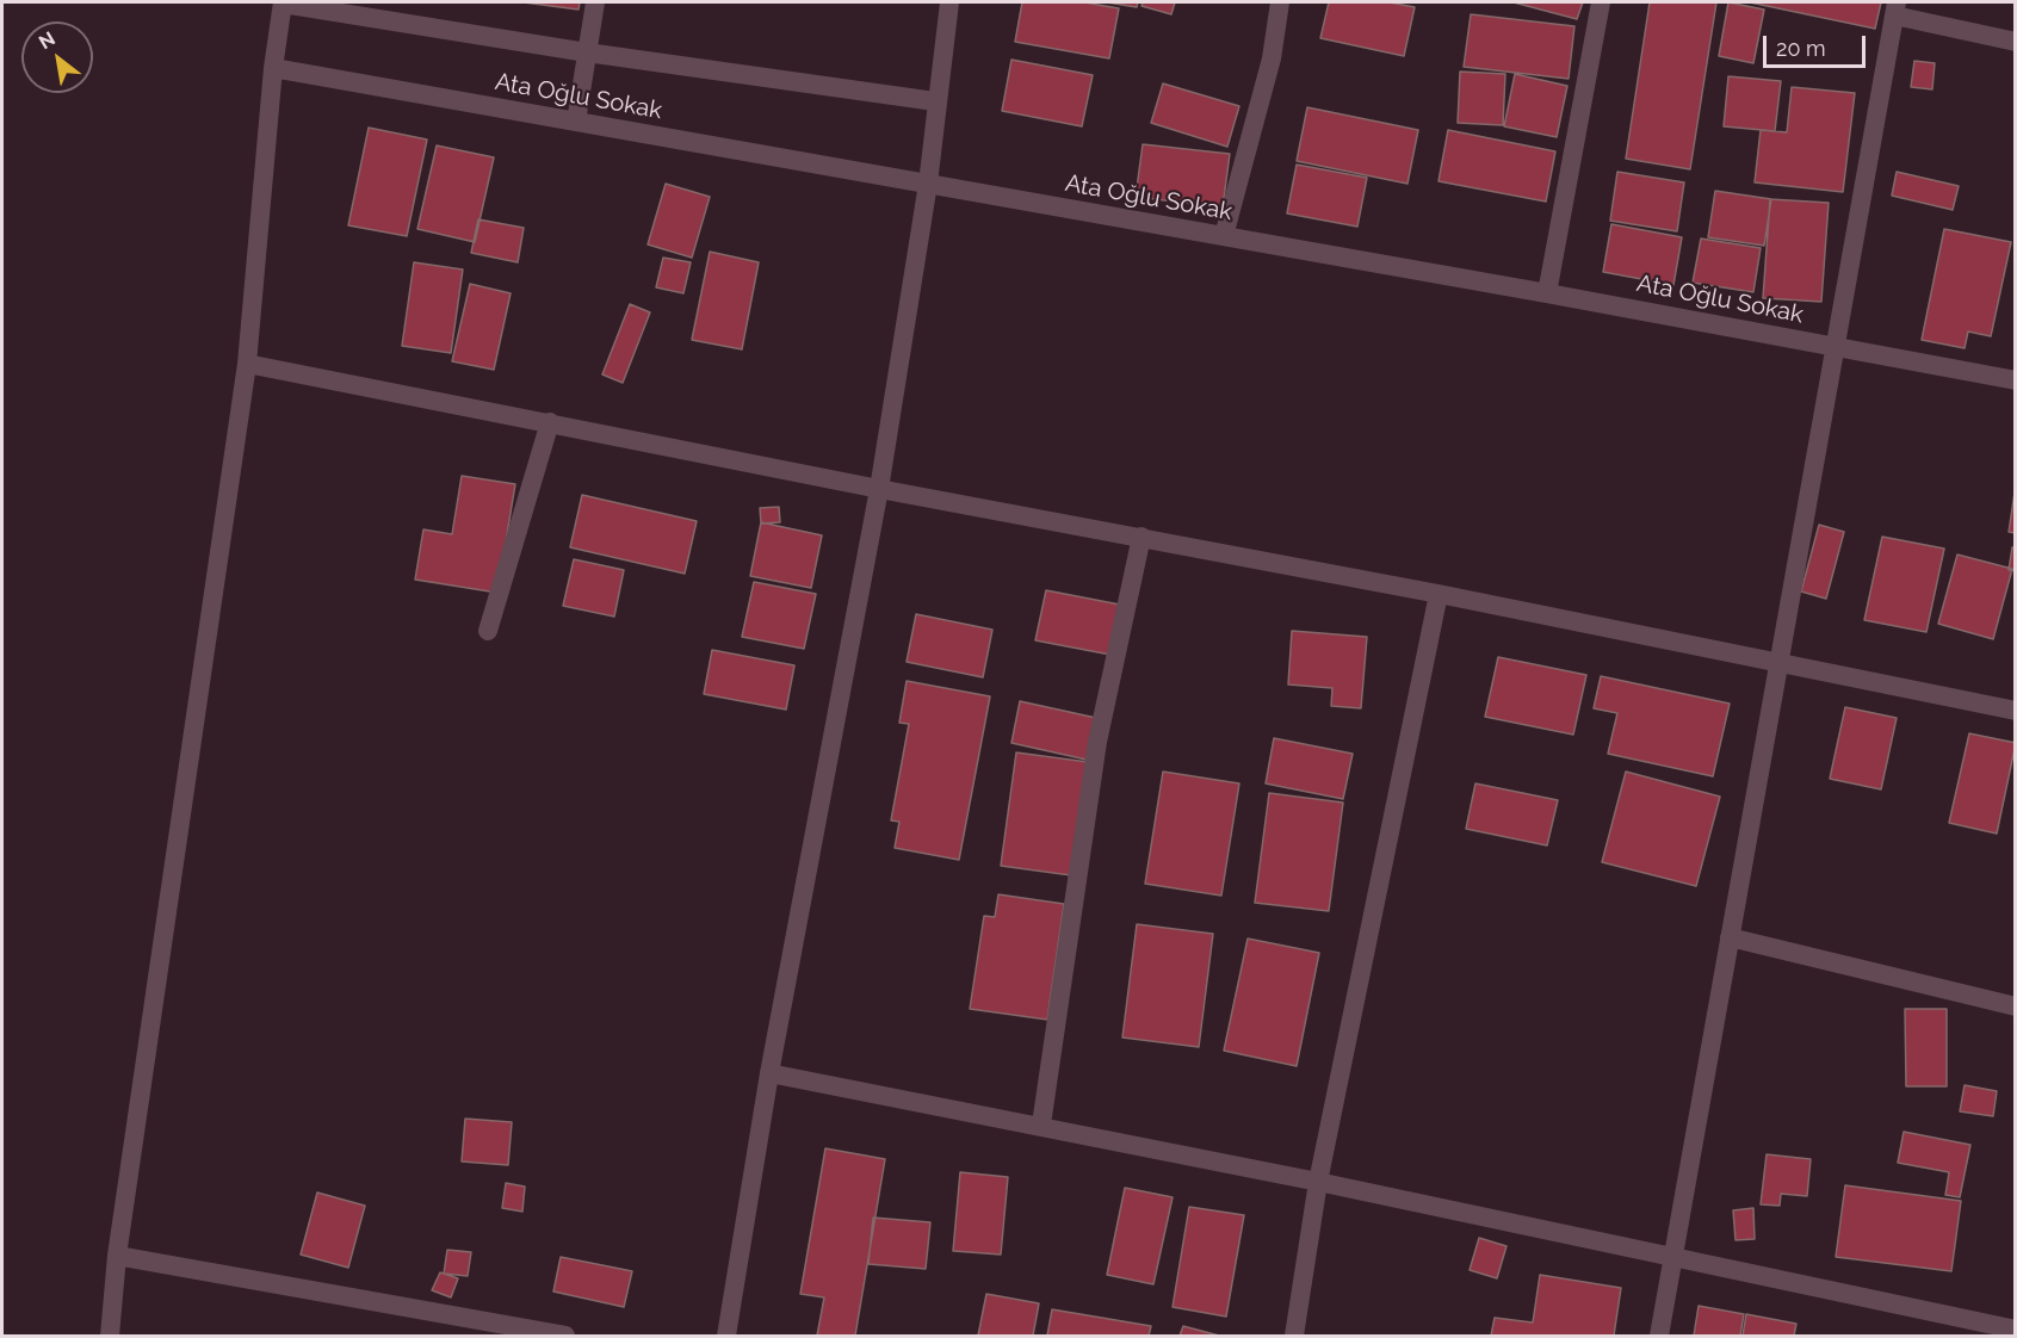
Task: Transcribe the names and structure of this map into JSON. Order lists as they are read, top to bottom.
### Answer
{
  "streets": {
    "street": ["Ata Oğlu Sokak"]
  },
  "scale_bar": "20 m",
  "north": "top left"
}
